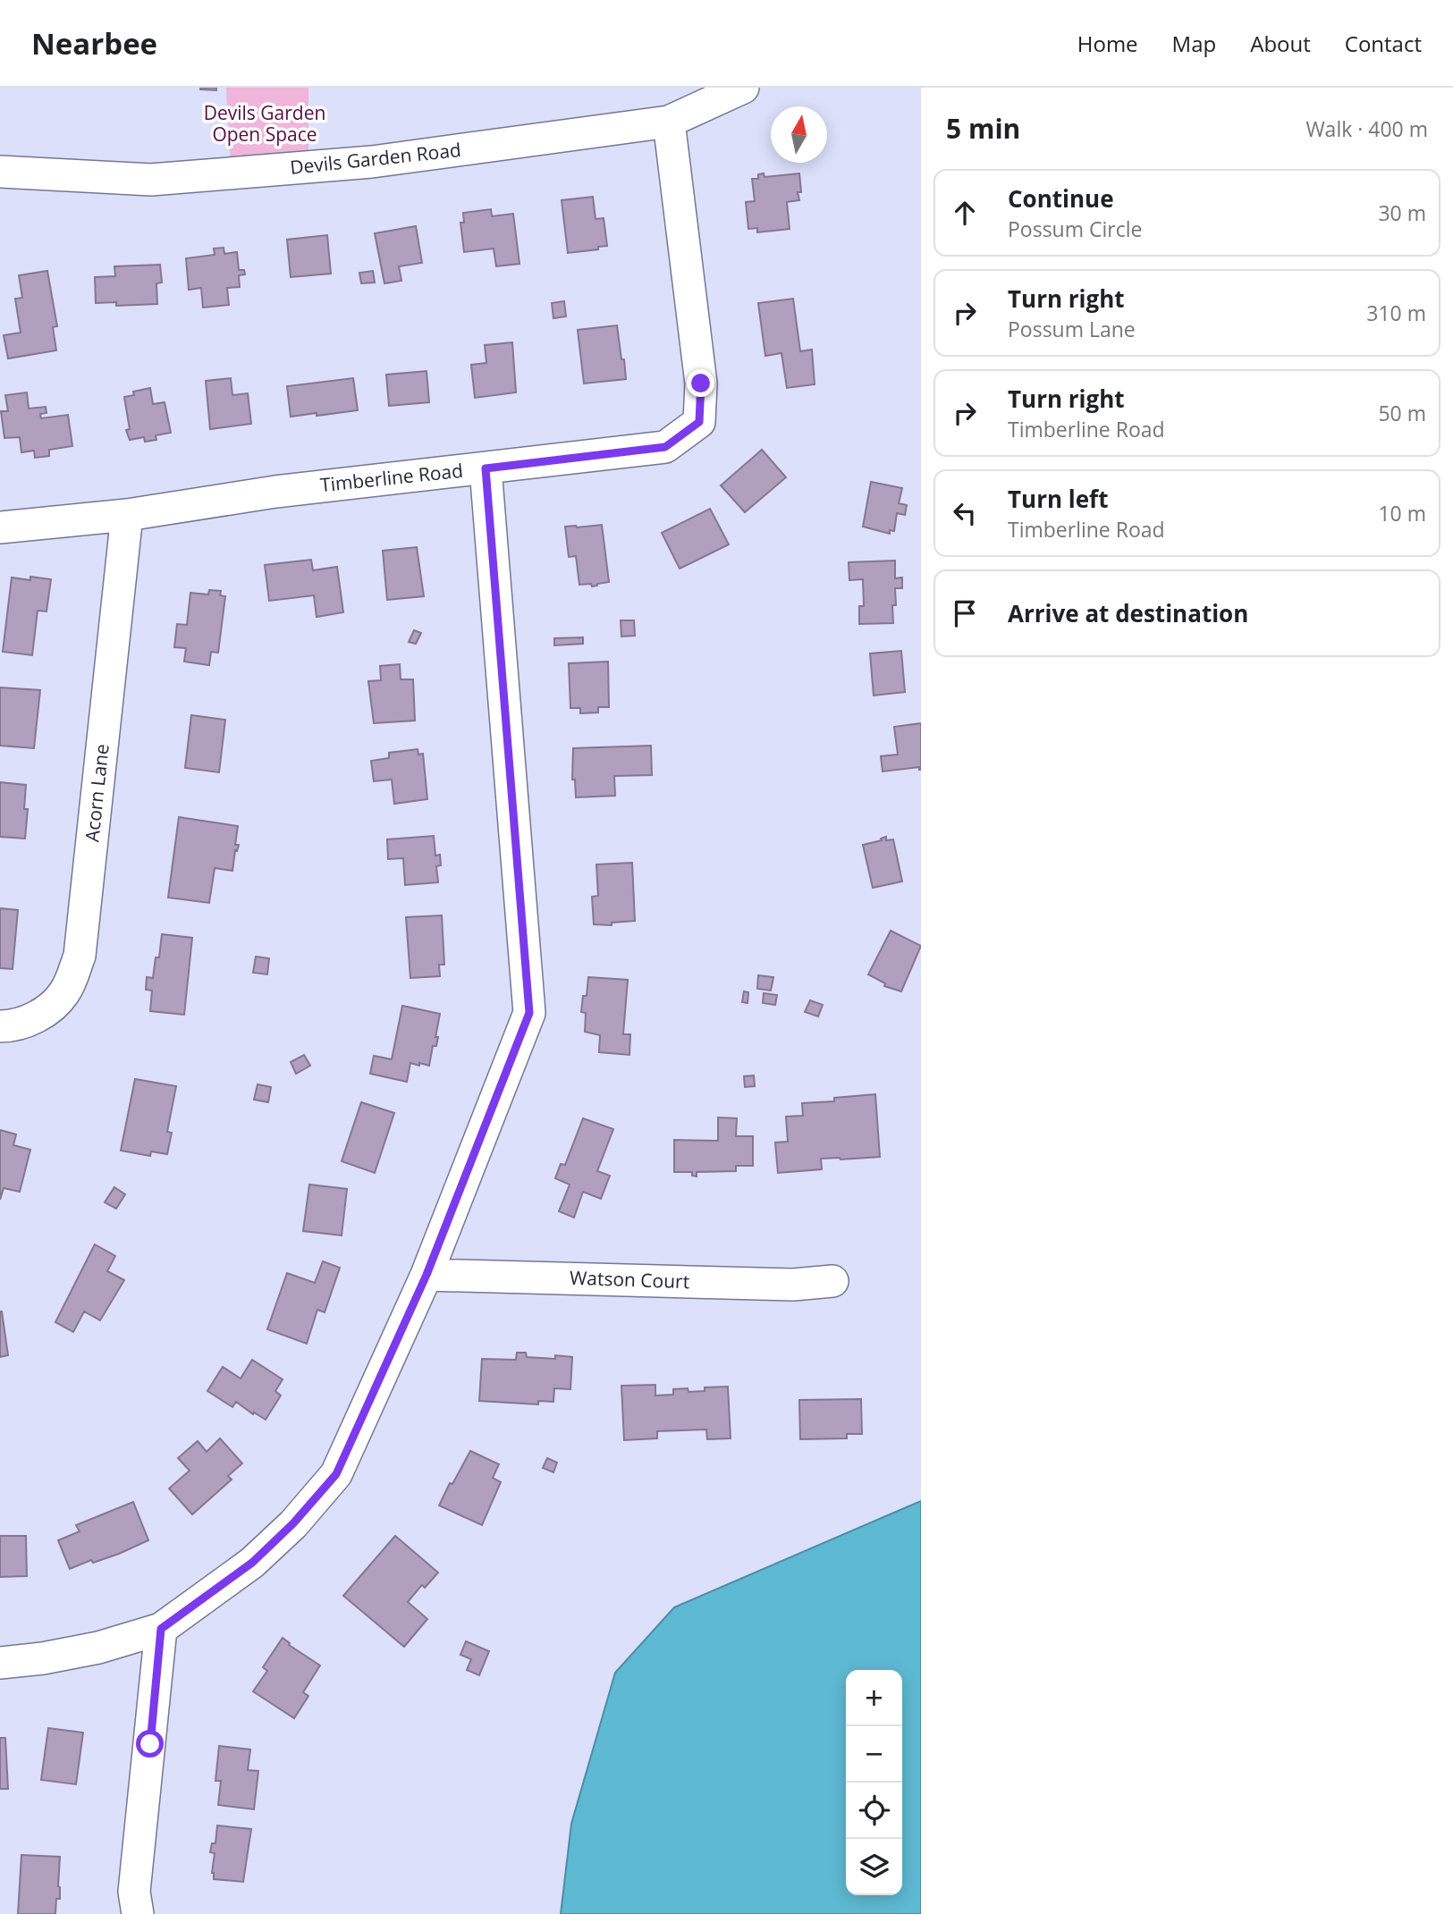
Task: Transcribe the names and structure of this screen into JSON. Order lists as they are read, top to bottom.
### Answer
{
  "streets": {
    "street": [
      "Devils Garden Road",
      "Timberline Road",
      "Acorn Lane",
      "Watson Court"
    ]
  },
  "crossings": [
    ["Devils Garden Road", "Timberline Road"],
    ["Timberline Road", "Acorn Lane"]
  ],
  "parks": ["Devils Garden Open Space"],
  "north": "top",
  "page": {
    "header": "Nearbee",
    "nav": [
      "Home",
      "Map",
      "About",
      "Contact"
    ],
    "heading": ["5 min", "Walk · 400 m"],
    "list": [
      ["Continue", "Possum Circle", "30 m"],
      ["Turn right", "Possum Lane", "310 m"],
      ["Turn right", "Timberline Road", "50 m"],
      ["Turn left", "Timberline Road", "10 m"],
      "Arrive at destination"
    ],
    "map_buttons": ["+", "−"]
  }
}
